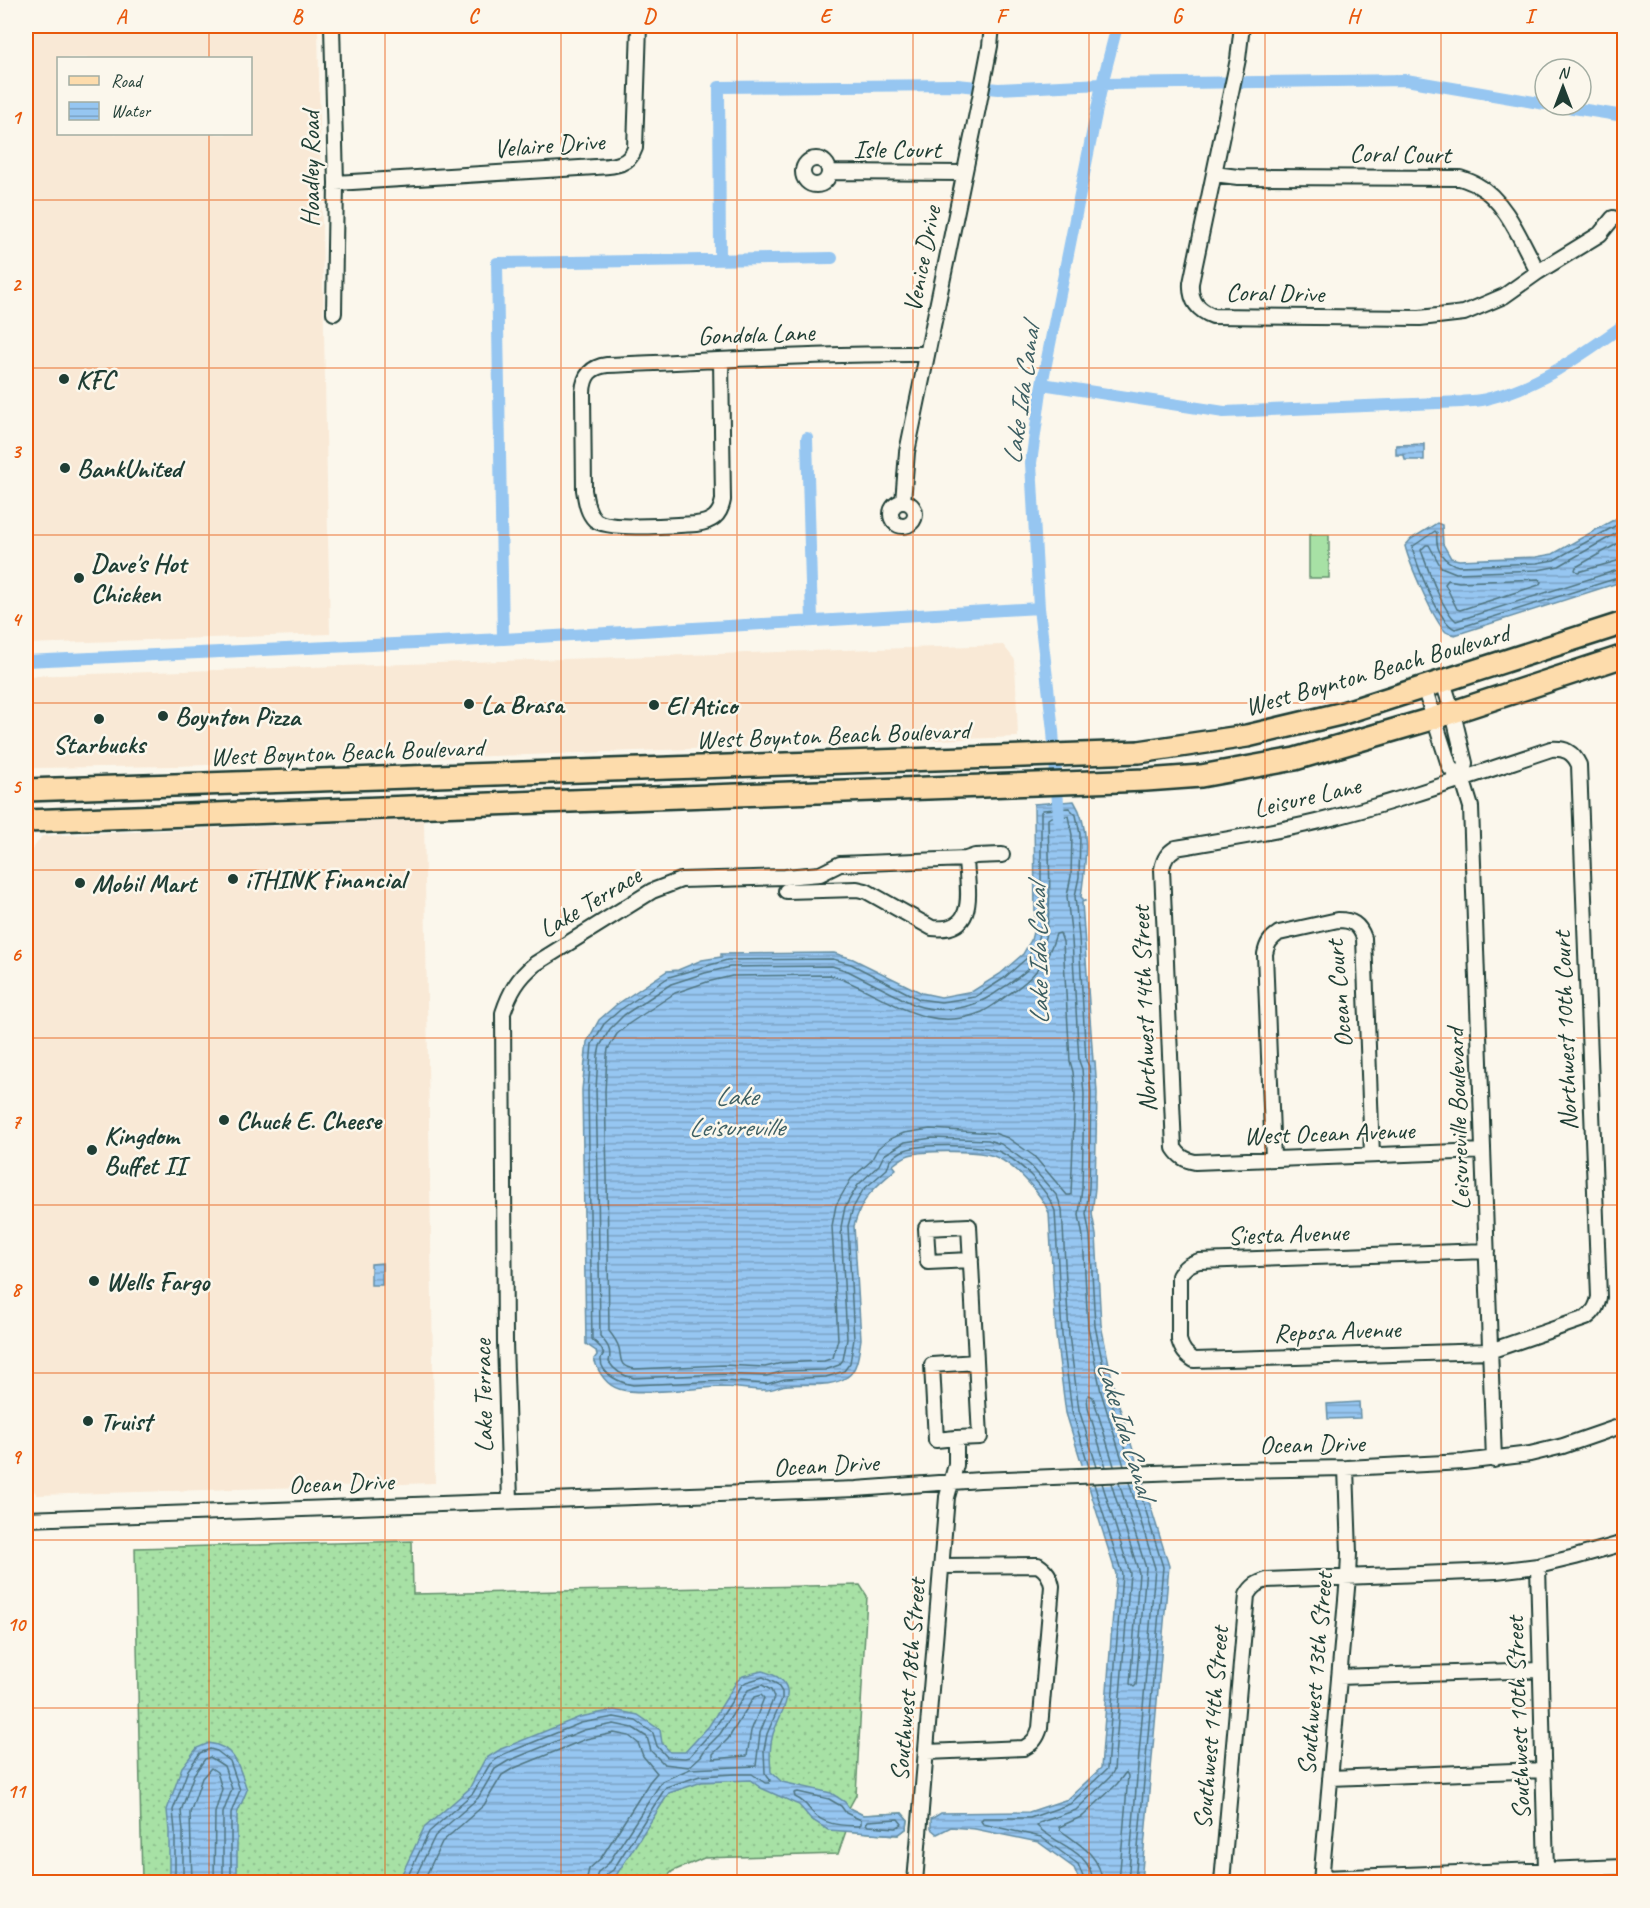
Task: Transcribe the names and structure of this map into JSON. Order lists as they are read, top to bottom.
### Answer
{
  "streets": {
    "main road": ["West Boynton Beach Boulevard"],
    "street": [
      "Velaire Drive",
      "Isle Court",
      "Coral Court",
      "Hoadley Road",
      "Venice Drive",
      "Coral Drive",
      "Gondola Lane",
      "Leisure Lane",
      "Lake Terrace",
      "Ocean Court",
      "Northwest 14th Street",
      "Northwest 10th Court",
      "Leisureville Boulevard",
      "West Ocean Avenue",
      "Siesta Avenue",
      "Reposa Avenue",
      "Ocean Drive",
      "Southwest 13th Street",
      "Southwest 18th Street",
      "Southwest 10th Street",
      "Southwest 14th Street"
    ]
  },
  "crossings": [
    ["Velaire Drive", "Hoadley Road"],
    ["Isle Court", "Venice Drive"],
    ["Coral Court", "Coral Drive"],
    ["Venice Drive", "Gondola Lane"],
    ["West Boynton Beach Boulevard", "Leisureville Boulevard"],
    ["Leisure Lane", "Northwest 14th Street"],
    ["Leisure Lane", "Northwest 10th Court"],
    ["Leisure Lane", "Leisureville Boulevard"],
    ["Lake Terrace", "Ocean Drive"],
    ["Ocean Court", "West Ocean Avenue"],
    ["Northwest 14th Street", "West Ocean Avenue"],
    ["Northwest 10th Court", "Leisureville Boulevard"],
    ["Northwest 10th Court", "Reposa Avenue"],
    ["Leisureville Boulevard", "West Ocean Avenue"],
    ["Leisureville Boulevard", "Siesta Avenue"],
    ["Leisureville Boulevard", "Reposa Avenue"],
    ["Leisureville Boulevard", "Ocean Drive"],
    ["Siesta Avenue", "Reposa Avenue"],
    ["Ocean Drive", "Southwest 13th Street"],
    ["Ocean Drive", "Southwest 18th Street"],
    ["Southwest 13th Street", "Southwest 14th Street"]
  ],
  "water": ["Lake Ida Canal", "Lake Leisureville"],
  "places": [
    "KFC",
    "BankUnited",
    "Dave's Hot Chicken",
    "La Brasa",
    "El Atico",
    "Boynton Pizza",
    "Starbucks",
    "iTHINK Financial",
    "Mobil Mart",
    "Chuck E. Cheese",
    "Kingdom Buffet II",
    "Wells Fargo",
    "Truist"
  ],
  "legend": ["Road", "Water"],
  "north": "top",
  "grid": {
    "columns": [
      "A",
      "B",
      "C",
      "D",
      "E",
      "F",
      "G",
      "H",
      "I"
    ],
    "rows": [
      "1",
      "2",
      "3",
      "4",
      "5",
      "6",
      "7",
      "8",
      "9",
      "10",
      "11"
    ]
  }
}
